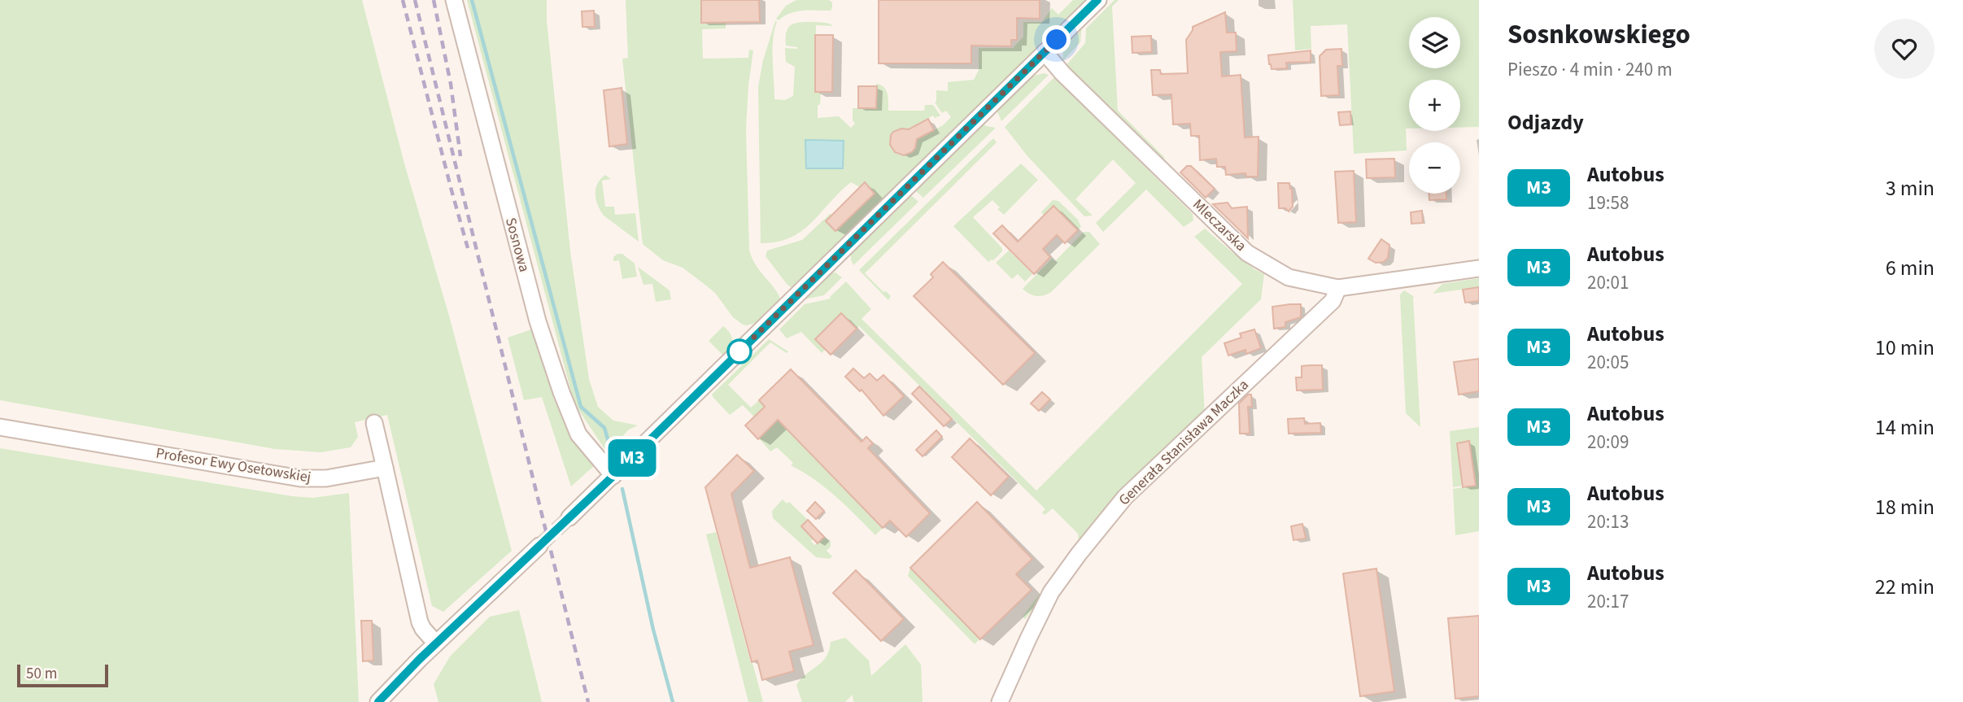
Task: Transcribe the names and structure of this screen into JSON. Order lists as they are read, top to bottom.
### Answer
{
  "streets": {
    "street": [
      "Mleczarska",
      "Sosnowa",
      "Generała Stanisława Maczka",
      "Profesor Ewy Osetowskiej"
    ]
  },
  "crossings": [
    ["Mleczarska", "Generała Stanisława Maczka"]
  ],
  "lines": ["bus line M3"],
  "scale_bar": "50 m",
  "page": {
    "on_map": "M3",
    "heading": [
      ["Sosnkowskiego", "Pieszo · 4 min · 240 m"],
      "Odjazdy"
    ],
    "map_buttons": ["+", "−"],
    "list": [
      {
        "mark": "M3",
        "name": "Autobus",
        "note": "19:58",
        "value": "3 min"
      },
      {
        "mark": "M3",
        "name": "Autobus",
        "note": "20:01",
        "value": "6 min"
      },
      {
        "mark": "M3",
        "name": "Autobus",
        "note": "20:05",
        "value": "10 min"
      },
      {
        "mark": "M3",
        "name": "Autobus",
        "note": "20:09",
        "value": "14 min"
      },
      {
        "mark": "M3",
        "name": "Autobus",
        "note": "20:13",
        "value": "18 min"
      },
      {
        "mark": "M3",
        "name": "Autobus",
        "note": "20:17",
        "value": "22 min"
      }
    ],
    "scale": "50 m"
  }
}
